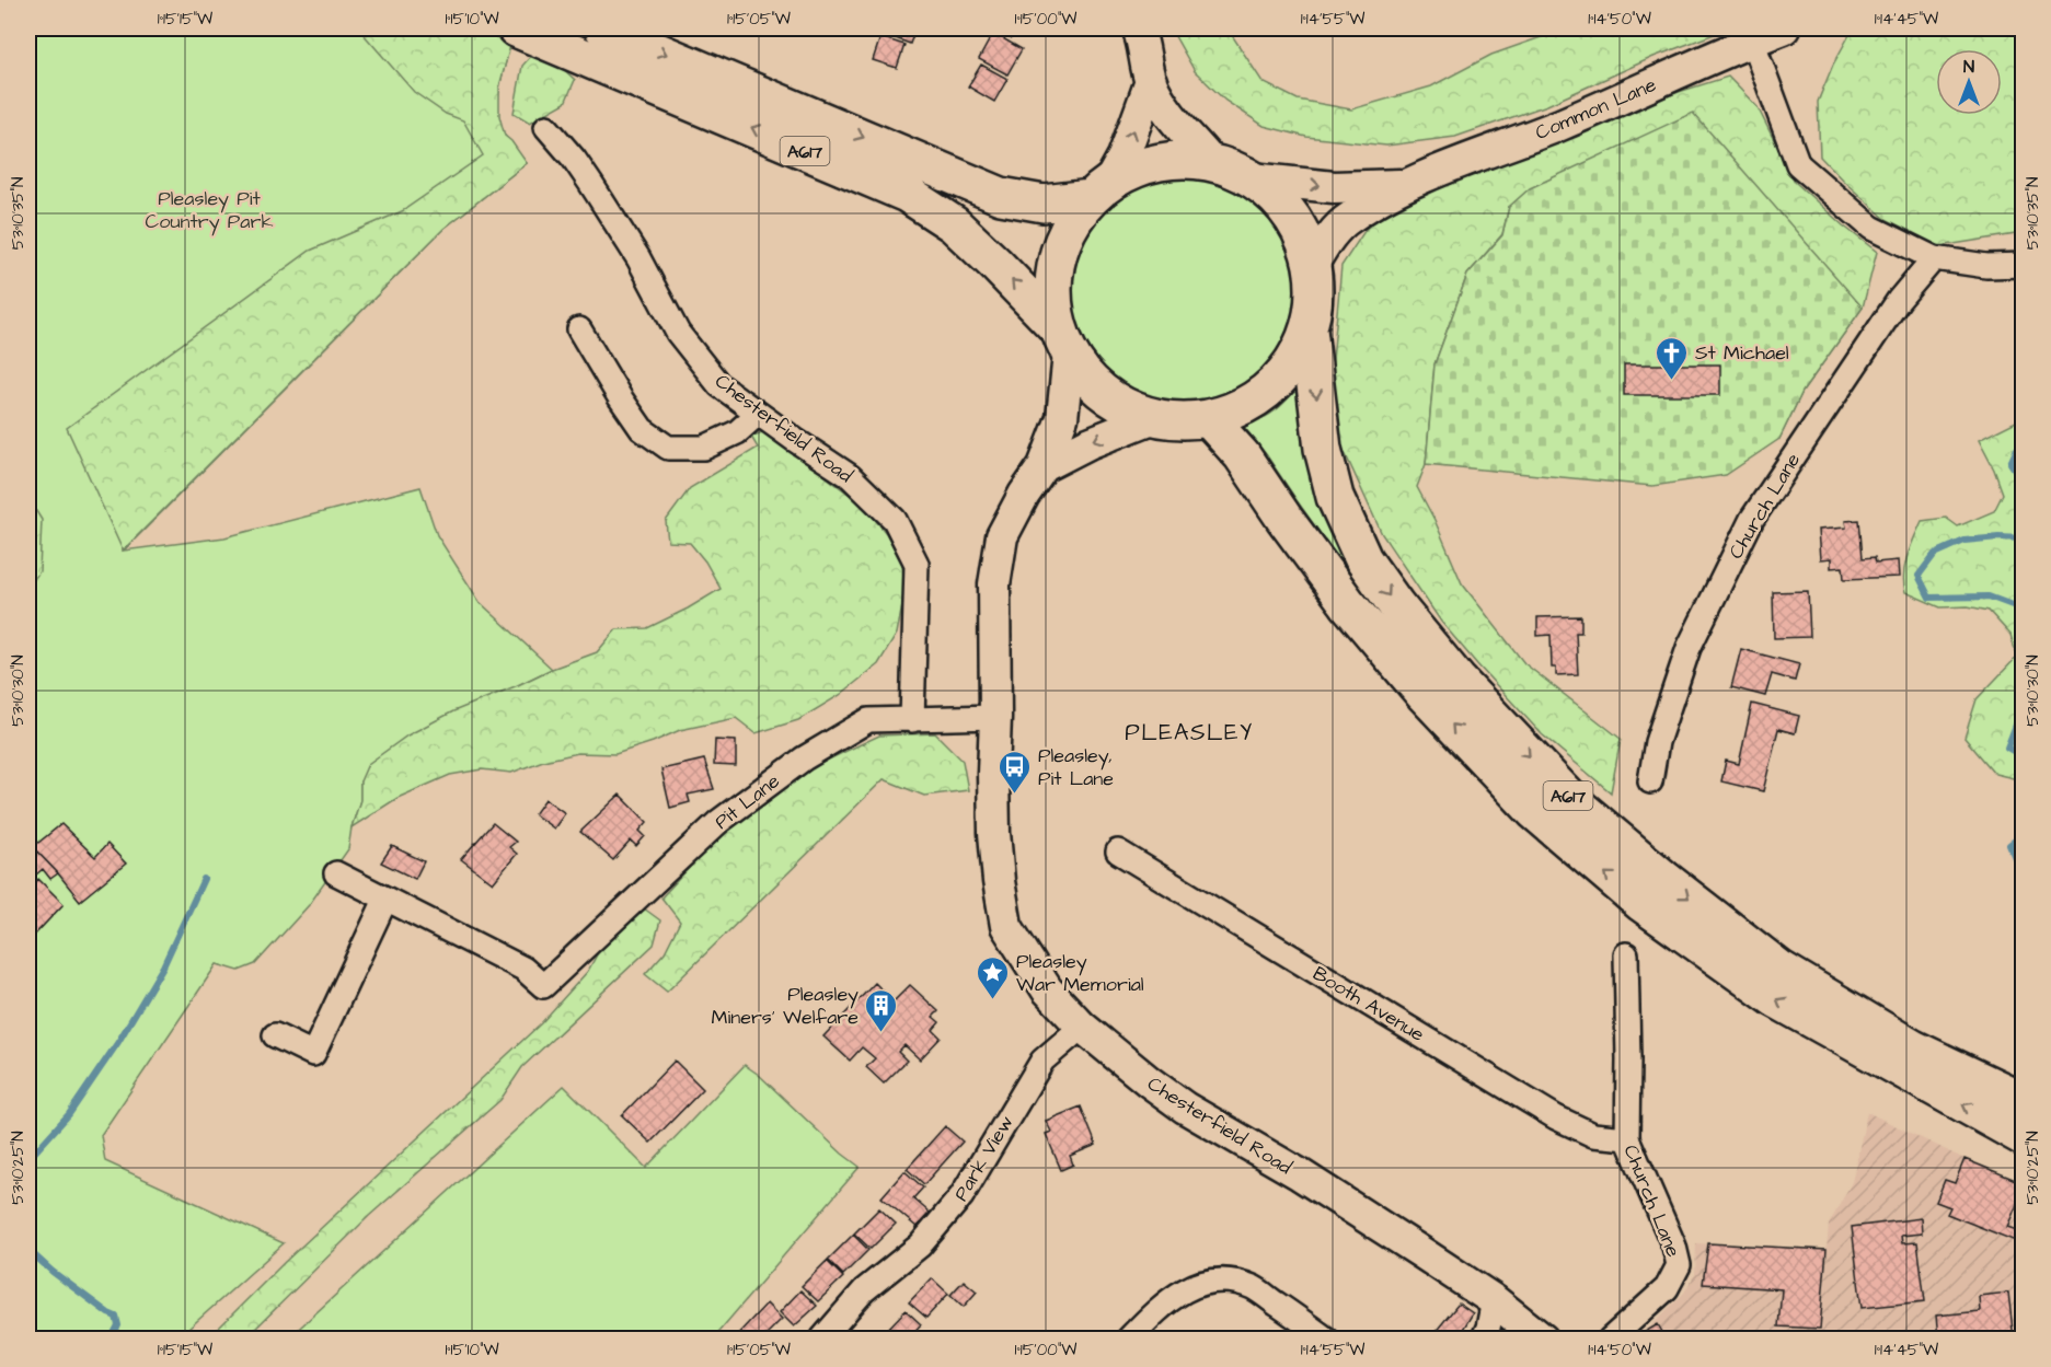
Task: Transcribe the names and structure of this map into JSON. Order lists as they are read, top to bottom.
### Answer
{
  "streets": {
    "highway": ["A617"],
    "street": [
      "Common Lane",
      "Chesterfield Road",
      "Church Lane",
      "Pit Lane",
      "Booth Avenue",
      "Park View"
    ]
  },
  "crossings": [
    ["Chesterfield Road", "Pit Lane"],
    ["Chesterfield Road", "Park View"],
    ["Church Lane", "Booth Avenue"]
  ],
  "districts": ["PLEASLEY"],
  "parks": ["Pleasley Pit Country Park"],
  "places": {
    "church": ["St Michael"],
    "bus stop": ["Pleasley, Pit Lane"],
    "place": ["Pleasley War Memorial"],
    "building": ["Pleasley Miners' Welfare"]
  },
  "north": "top",
  "coordinates": [
    "1°15'15\"W",
    "1°15'10\"W",
    "1°15'05\"W",
    "1°15'00\"W",
    "1°14'55\"W",
    "1°14'50\"W",
    "1°14'45\"W",
    "53°10'35\"N",
    "53°10'30\"N",
    "53°10'25\"N"
  ]
}
